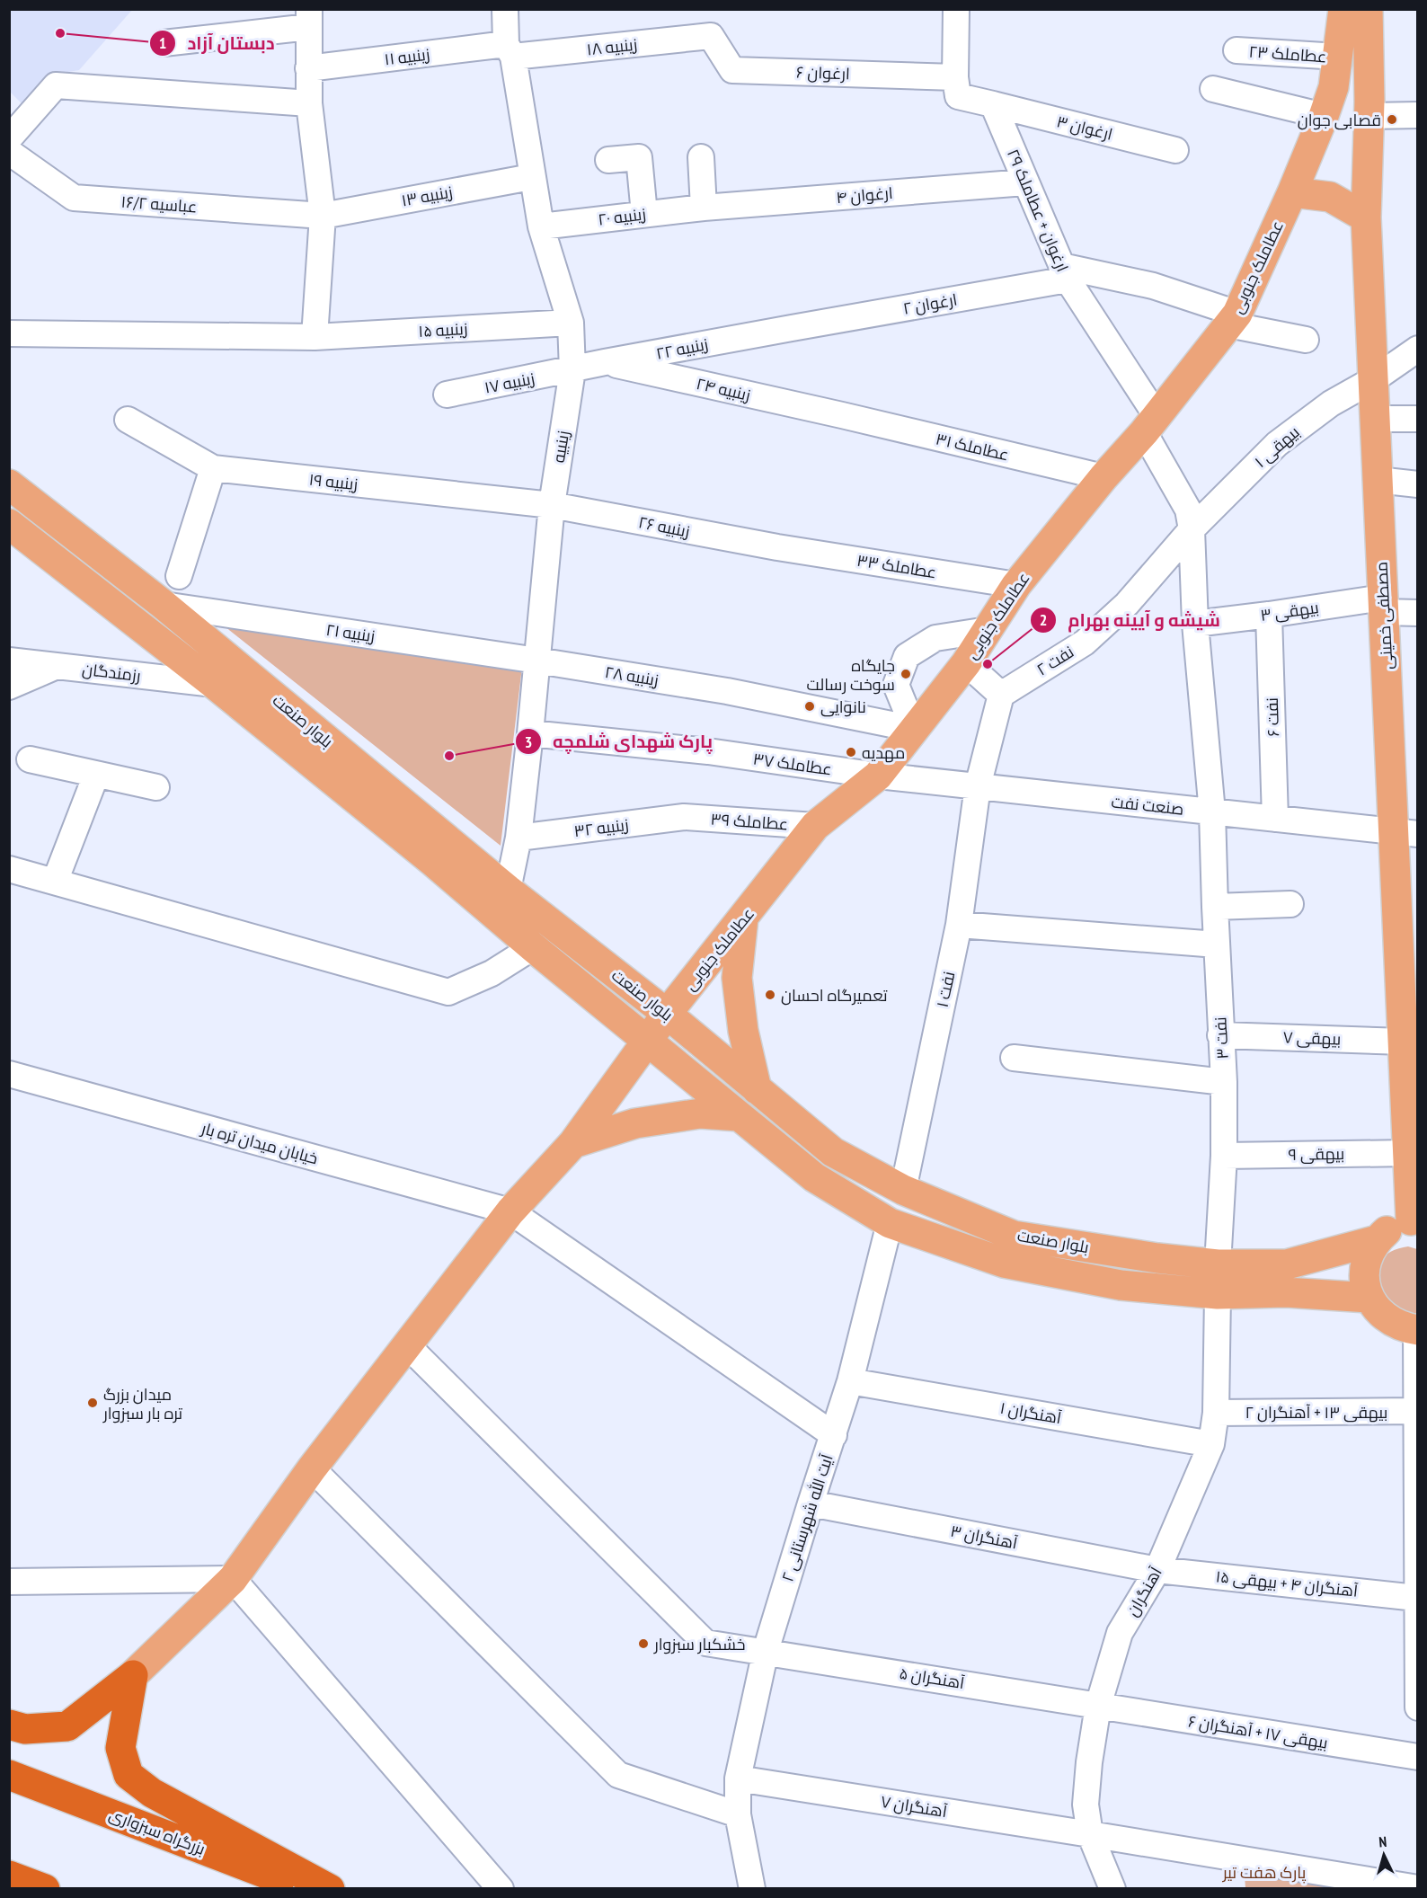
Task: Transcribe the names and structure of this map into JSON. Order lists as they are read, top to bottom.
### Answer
{
  "streets": {
    "highway": ["بزرگراه سبزواری"],
    "main road": ["عطاملک جنوبی", "مصطفی خمینی", "بلوار صنعت"],
    "street": [
      "زینبیه ۱۸",
      "عطاملک ۲۳",
      "زینبیه ۱۱",
      "ارغوان ۶",
      "ارغوان ۳",
      "ارغوان ۴",
      "زینبیه ۱۳",
      "عباسیه ۱۶/۲",
      "ارغوان + عطاملک ۲۹",
      "زینبیه ۲۰",
      "ارغوان ۲",
      "زینبیه ۱۵",
      "زینبیه ۲۲",
      "زینبیه ۱۷",
      "زینبیه ۲۴",
      "زینبیه",
      "عطاملک ۳۱",
      "بیهقی ۱",
      "زینبیه ۱۹",
      "زینبیه ۲۶",
      "عطاملک ۳۳",
      "بیهقی ۳",
      "زینبیه ۲۱",
      "نفت ۲",
      "رزمندگان",
      "زینبیه ۲۸",
      "نفت ۶",
      "عطاملک ۳۷",
      "صنعت نفت",
      "عطاملک ۳۹",
      "زینبیه ۳۲",
      "نفت ۱",
      "نفت ۳",
      "بیهقی ۷",
      "خیابان میدان تره بار",
      "بیهقی ۹",
      "بیهقی ۱۳ + آهنگران ۲",
      "آهنگران ۱",
      "آیت الله شهرستانی ۲",
      "آهنگران ۳",
      "آهنگران ۴ + بیهقی ۱۵",
      "آهنگران",
      "آهنگران ۵",
      "بیهقی ۱۷ + آهنگران ۶",
      "آهنگران ۷"
    ]
  },
  "crossings": [
    ["زینبیه ۱۸", "زینبیه ۱۱"],
    ["زینبیه ۱۸", "ارغوان ۶"],
    ["زینبیه ۱۸", "زینبیه"],
    ["زینبیه ۱۱", "زینبیه"],
    ["ارغوان ۳", "ارغوان + عطاملک ۲۹"],
    ["ارغوان ۴", "ارغوان + عطاملک ۲۹"],
    ["ارغوان ۴", "زینبیه ۲۰"],
    ["زینبیه ۱۳", "عباسیه ۱۶/۲"],
    ["زینبیه ۱۳", "زینبیه"],
    ["ارغوان + عطاملک ۲۹", "عطاملک جنوبی"],
    ["ارغوان + عطاملک ۲۹", "ارغوان ۲"],
    ["ارغوان + عطاملک ۲۹", "بیهقی ۱"],
    ["ارغوان + عطاملک ۲۹", "نفت ۲"],
    ["ارغوان + عطاملک ۲۹", "نفت ۳"],
    ["زینبیه ۲۰", "زینبیه"],
    ["عطاملک جنوبی", "عطاملک ۳۱"],
    ["عطاملک جنوبی", "عطاملک ۳۳"],
    ["عطاملک جنوبی", "زینبیه ۲۸"],
    ["عطاملک جنوبی", "بلوار صنعت"],
    ["عطاملک جنوبی", "عطاملک ۳۷"],
    ["عطاملک جنوبی", "صنعت نفت"],
    ["عطاملک جنوبی", "عطاملک ۳۹"],
    ["عطاملک جنوبی", "خیابان میدان تره بار"],
    ["عطاملک جنوبی", "آهنگران ۵"],
    ["ارغوان ۲", "زینبیه ۲۲"],
    ["زینبیه ۱۵", "زینبیه"],
    ["زینبیه ۲۲", "زینبیه ۱۷"],
    ["زینبیه ۲۲", "زینبیه ۲۴"],
    ["زینبیه ۲۲", "زینبیه"],
    ["زینبیه ۱۷", "زینبیه"],
    ["زینبیه ۲۴", "عطاملک ۳۱"],
    ["زینبیه", "زینبیه ۱۹"],
    ["زینبیه", "زینبیه ۲۶"],
    ["زینبیه", "زینبیه ۲۱"],
    ["زینبیه", "زینبیه ۲۸"],
    ["زینبیه", "بلوار صنعت"],
    ["زینبیه", "عطاملک ۳۷"],
    ["زینبیه", "زینبیه ۳۲"],
    ["بیهقی ۱", "مصطفی خمینی"],
    ["بیهقی ۱", "نفت ۲"],
    ["بیهقی ۱", "نفت ۳"],
    ["زینبیه ۱۹", "زینبیه ۲۶"],
    ["زینبیه ۲۶", "عطاملک ۳۳"],
    ["بیهقی ۳", "مصطفی خمینی"],
    ["بیهقی ۳", "نفت ۶"],
    ["بیهقی ۳", "نفت ۳"],
    ["مصطفی خمینی", "صنعت نفت"],
    ["مصطفی خمینی", "بیهقی ۷"],
    ["مصطفی خمینی", "بیهقی ۹"],
    ["زینبیه ۲۱", "زینبیه ۲۸"],
    ["زینبیه ۲۱", "بلوار صنعت"],
    ["نفت ۲", "نفت ۳"],
    ["رزمندگان", "بلوار صنعت"],
    ["نفت ۶", "صنعت نفت"],
    ["بلوار صنعت", "نفت ۱"],
    ["بلوار صنعت", "نفت ۳"],
    ["بلوار صنعت", "آیت الله شهرستانی ۲"],
    ["بلوار صنعت", "آهنگران"],
    ["عطاملک ۳۷", "صنعت نفت"],
    ["صنعت نفت", "نفت ۱"],
    ["صنعت نفت", "نفت ۳"],
    ["عطاملک ۳۹", "زینبیه ۳۲"],
    ["نفت ۳", "بیهقی ۷"],
    ["نفت ۳", "بیهقی ۹"],
    ["خیابان میدان تره بار", "آیت الله شهرستانی ۲"],
    ["بیهقی ۱۳ + آهنگران ۲", "آهنگران"],
    ["آهنگران ۱", "آیت الله شهرستانی ۲"],
    ["آهنگران ۱", "آهنگران"],
    ["آیت الله شهرستانی ۲", "آهنگران ۳"],
    ["آیت الله شهرستانی ۲", "آهنگران ۵"],
    ["آیت الله شهرستانی ۲", "آهنگران ۷"],
    ["آهنگران ۳", "آهنگران ۴ + بیهقی ۱۵"],
    ["آهنگران ۳", "آهنگران"],
    ["آهنگران ۴ + بیهقی ۱۵", "آهنگران"],
    ["آهنگران", "آهنگران ۵"],
    ["آهنگران", "بیهقی ۱۷ + آهنگران ۶"],
    ["آهنگران", "آهنگران ۷"],
    ["آهنگران ۵", "بیهقی ۱۷ + آهنگران ۶"]
  ],
  "parks": ["پارک هفت تیر"],
  "places": [
    "دبستان آزاد",
    "قصابی جوان",
    "شیشه و آیینه بهرام",
    "جایگاه سوخت رسالت",
    "نانوایی",
    "مهدیه",
    "پارک شهدای شلمچه",
    "تعمیرگاه احسان",
    "میدان بزرگ تره بار سبزوار",
    "خشکبار سبزوار"
  ],
  "north": "top"
}
